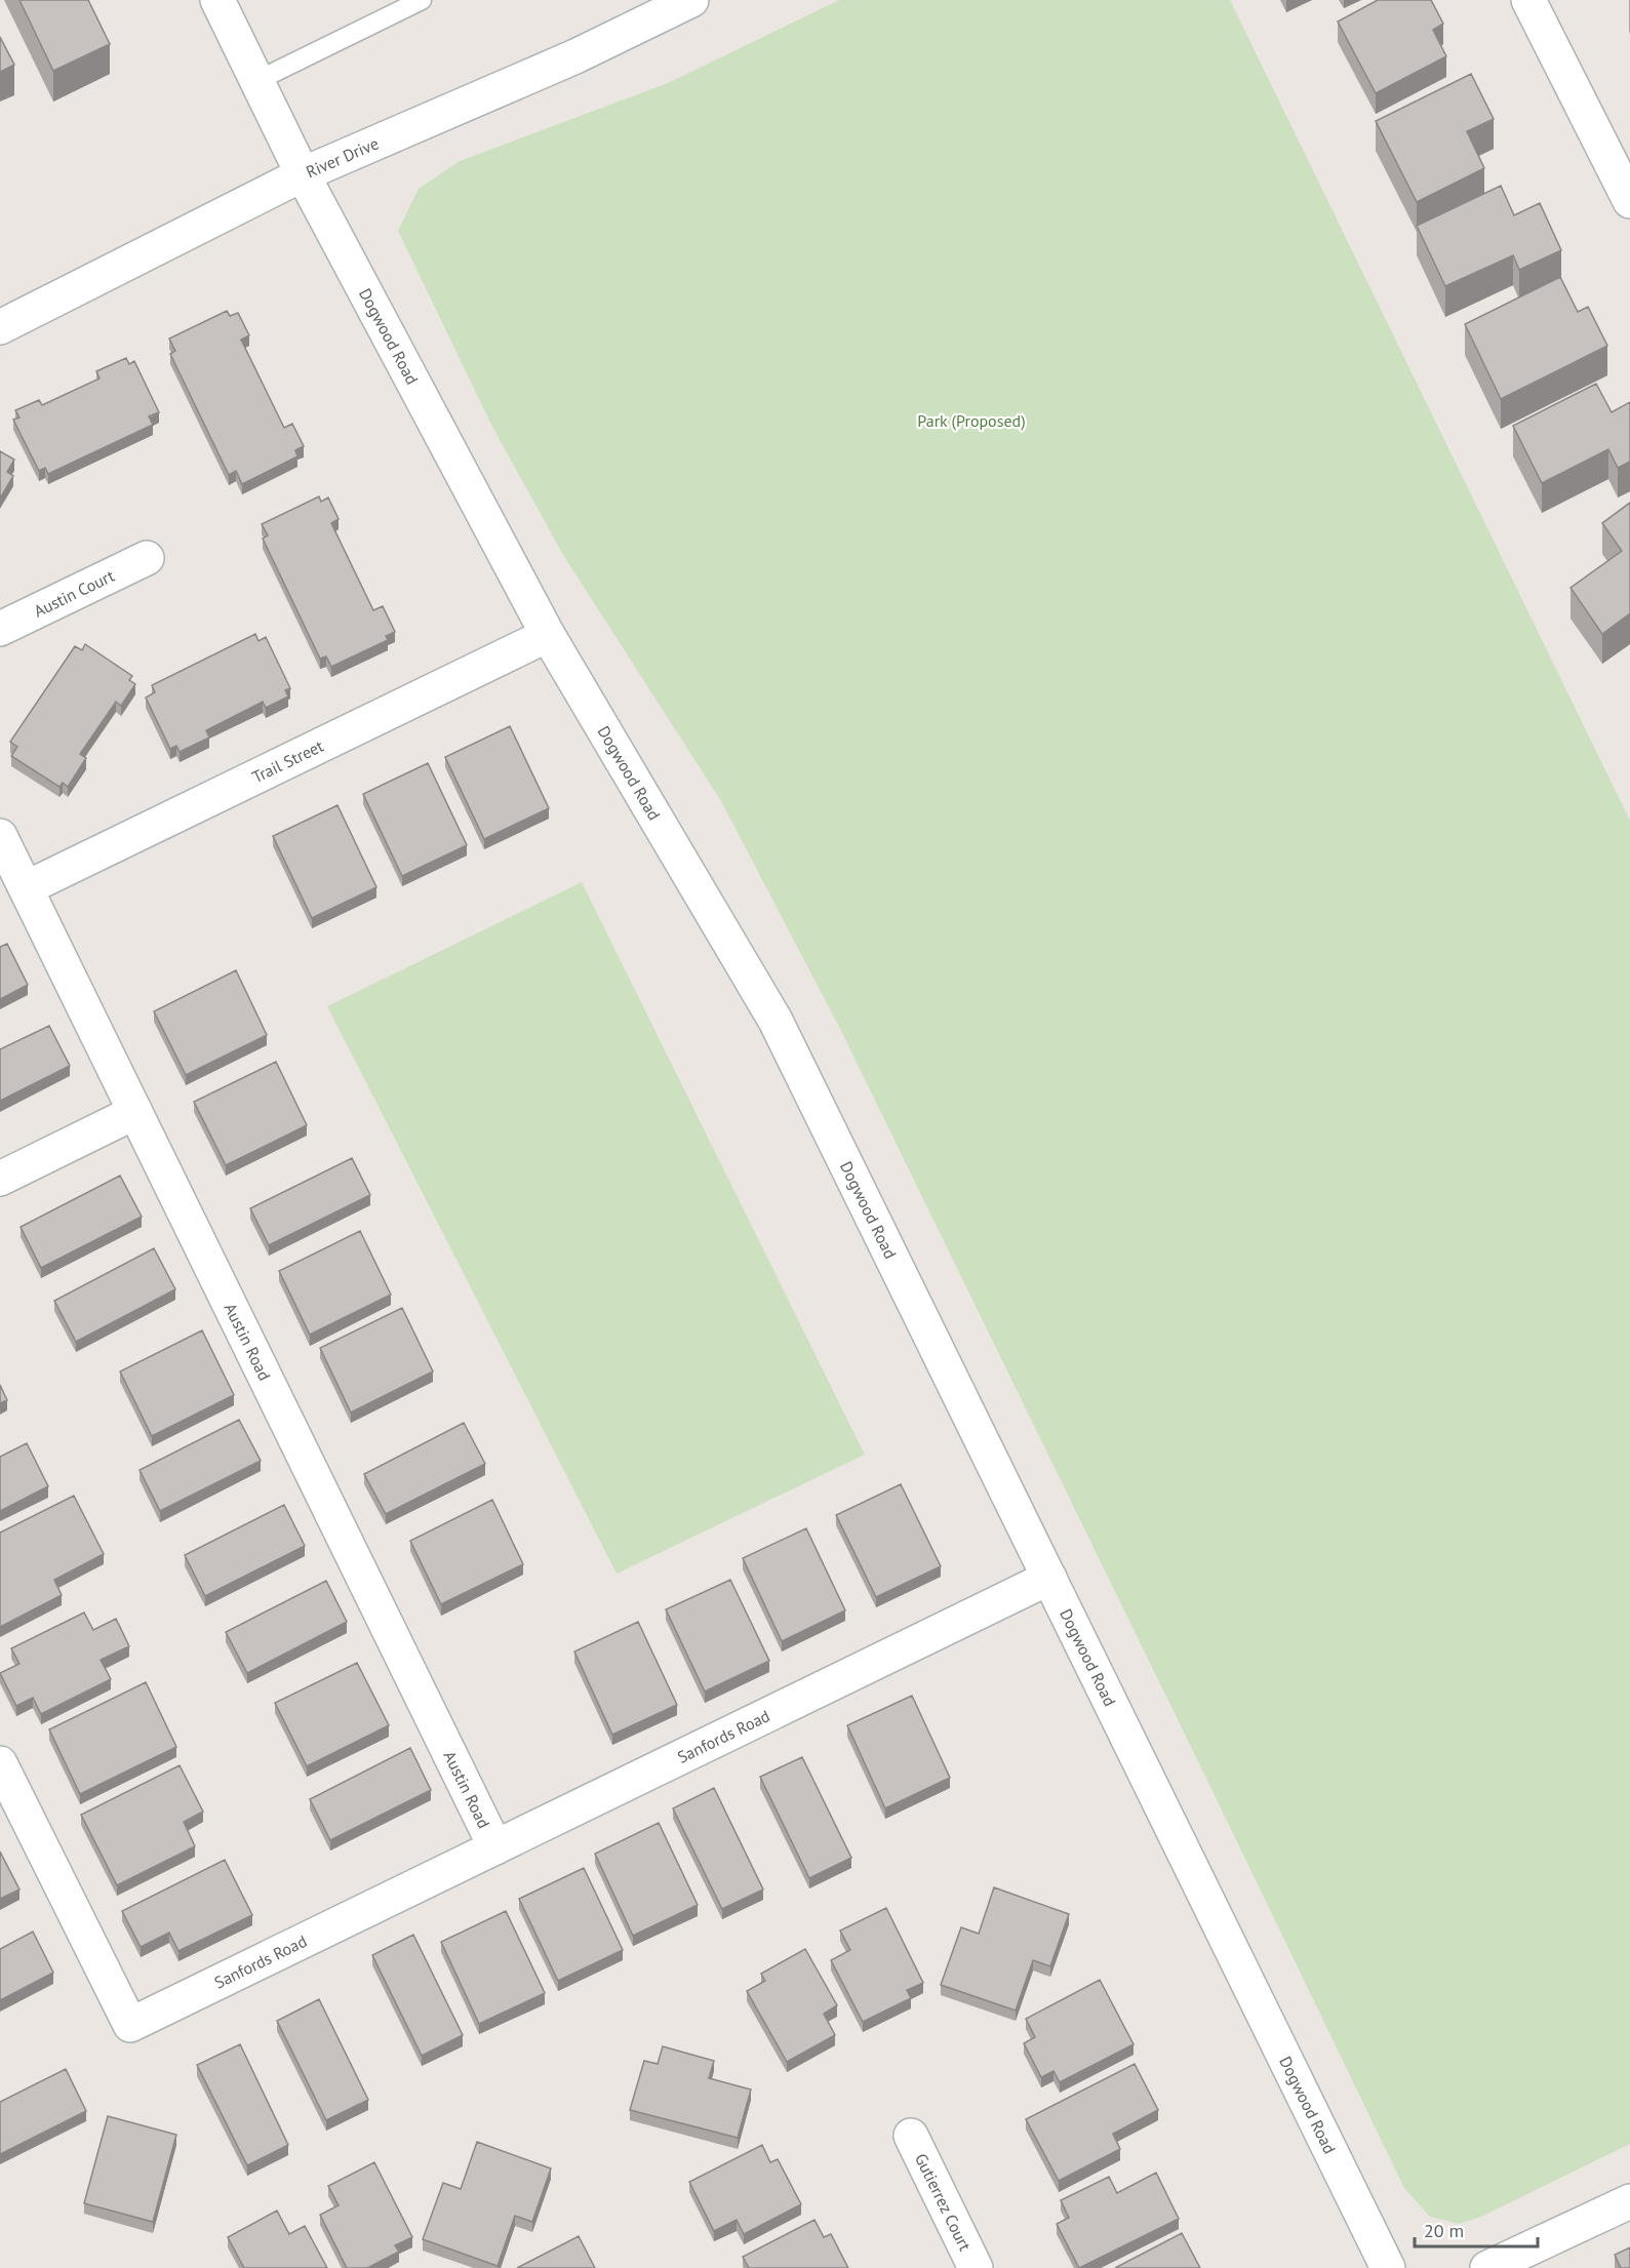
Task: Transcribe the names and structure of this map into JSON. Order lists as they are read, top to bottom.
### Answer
{
  "streets": {
    "street": [
      "River Drive",
      "Dogwood Road",
      "Austin Court",
      "Trail Street",
      "Austin Road",
      "Sanfords Road",
      "Gutierrez Court"
    ]
  },
  "crossings": [
    ["River Drive", "Dogwood Road"],
    ["Dogwood Road", "Trail Street"],
    ["Dogwood Road", "Sanfords Road"],
    ["Trail Street", "Austin Road"],
    ["Austin Road", "Sanfords Road"]
  ],
  "parks": ["Park (Proposed)"],
  "scale_bar": "20 m"
}
